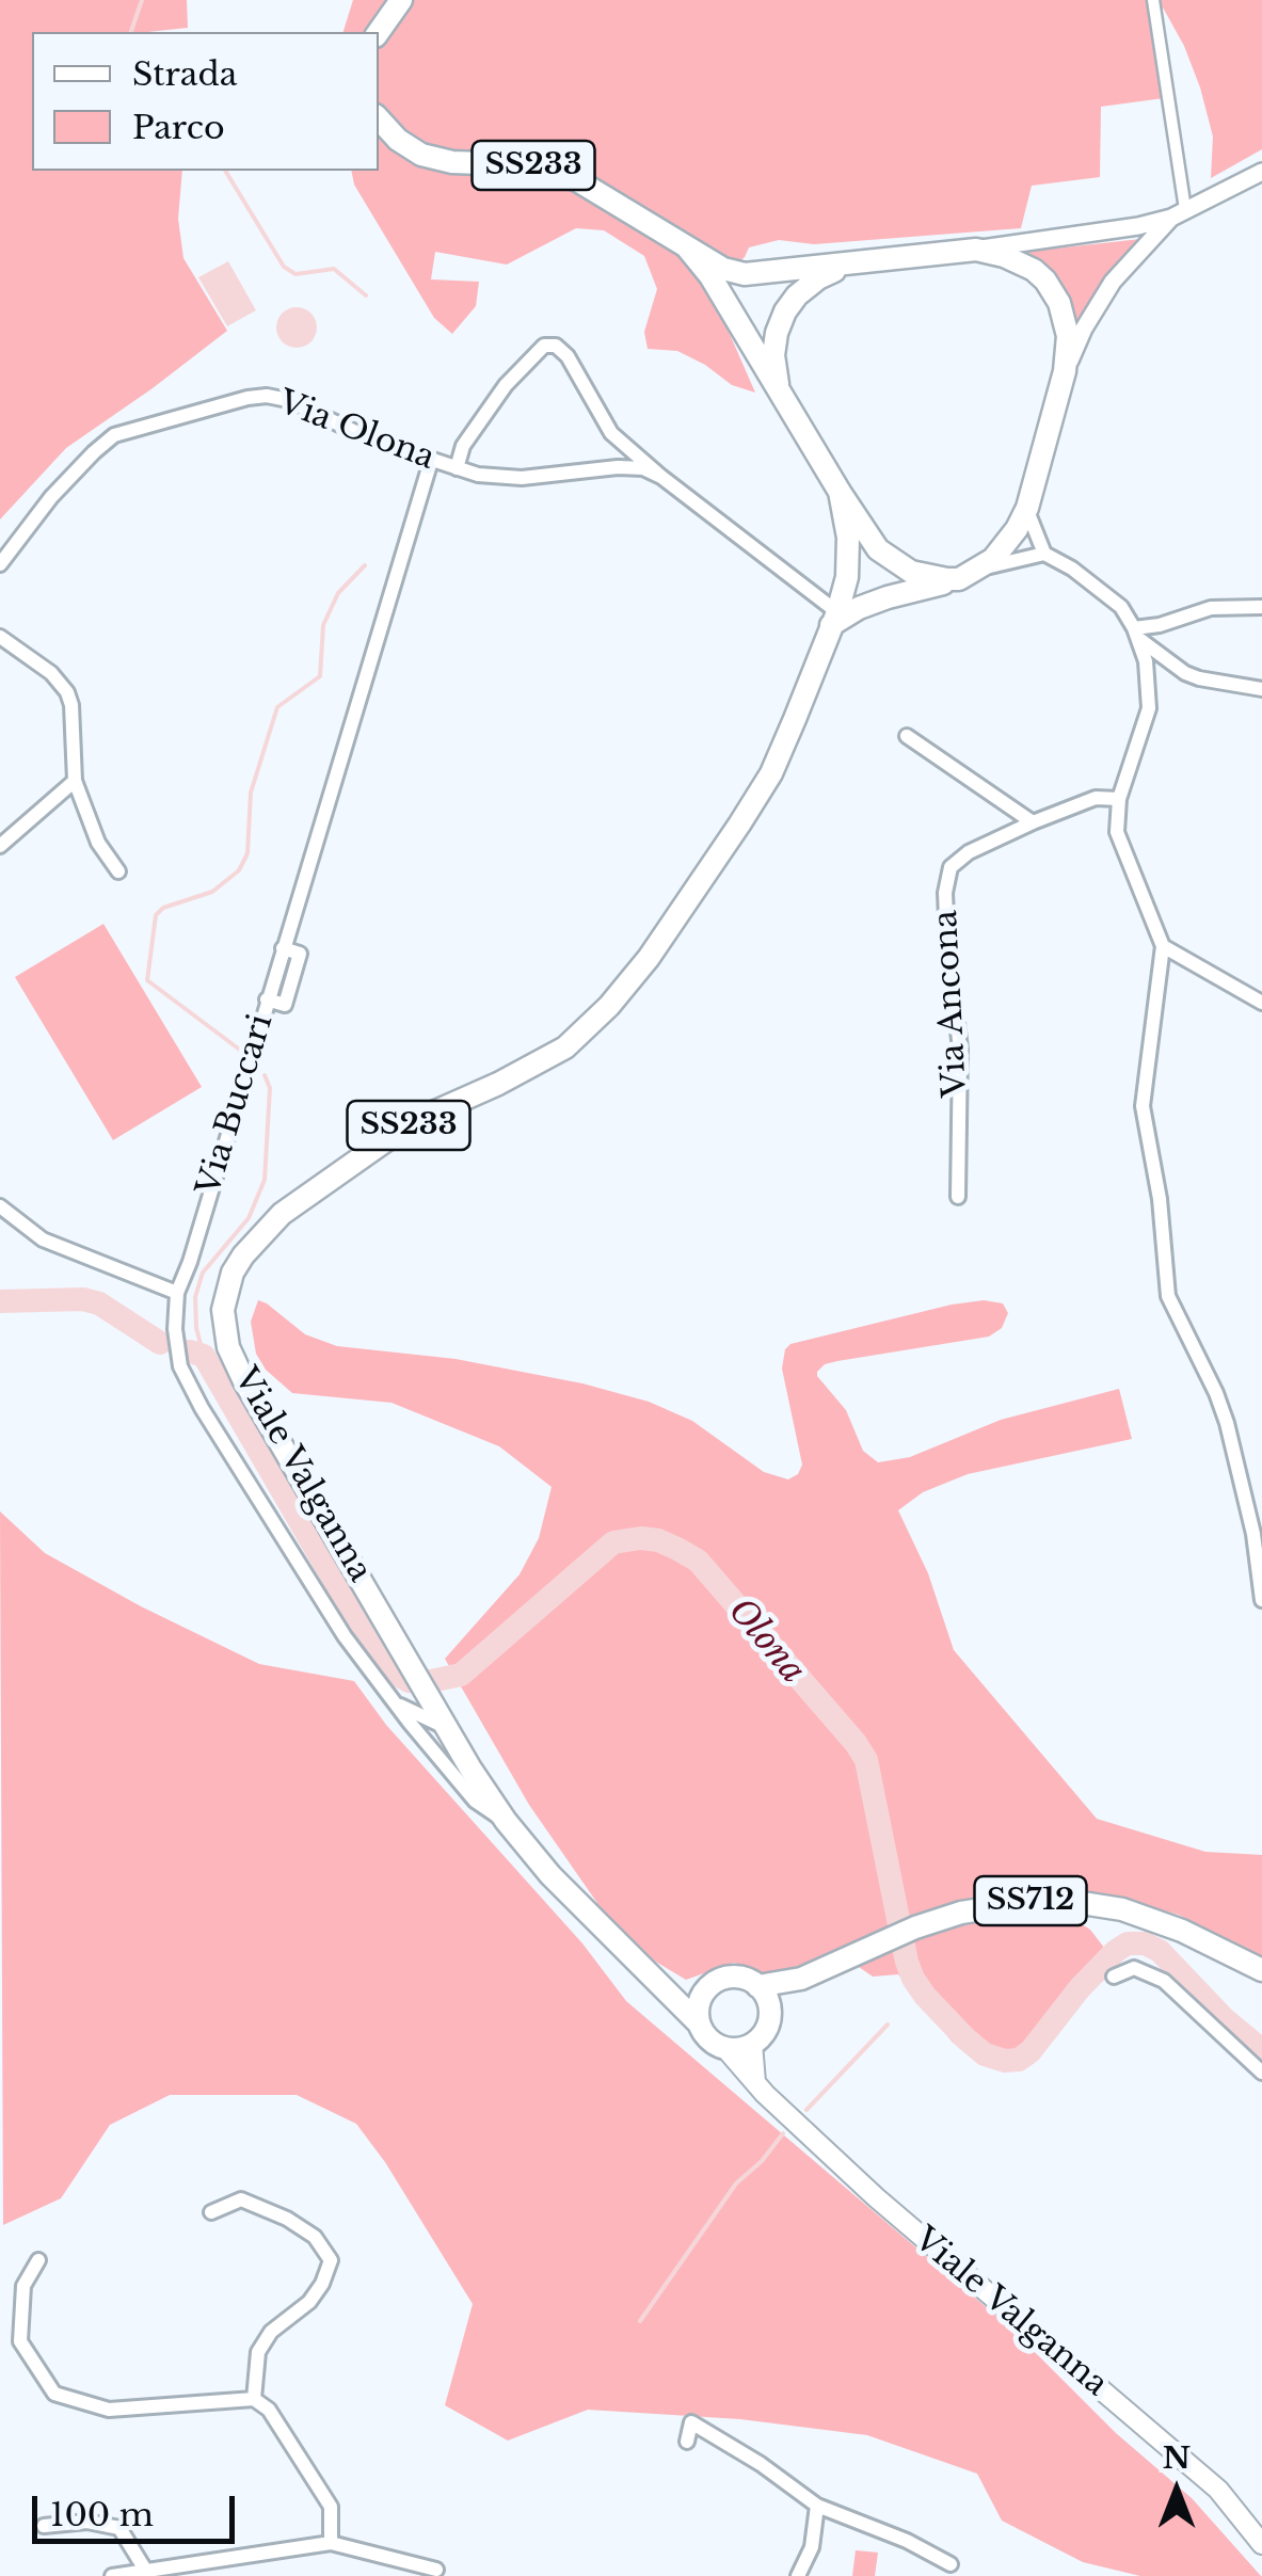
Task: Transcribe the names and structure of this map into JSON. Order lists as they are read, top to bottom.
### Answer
{
  "streets": {
    "main road": ["SS233", "Viale Valganna", "SS712"],
    "street": ["Via Olona", "Via Ancona", "Via Buccari"]
  },
  "crossings": [
    ["SS233", "Viale Valganna"],
    ["Via Olona", "Via Buccari"],
    ["Via Olona", "Viale Valganna"],
    ["Via Buccari", "Viale Valganna"],
    ["Viale Valganna", "SS712"]
  ],
  "water": ["Olona"],
  "legend": ["Strada", "Parco"],
  "scale_bar": "100 m",
  "north": "top"
}
